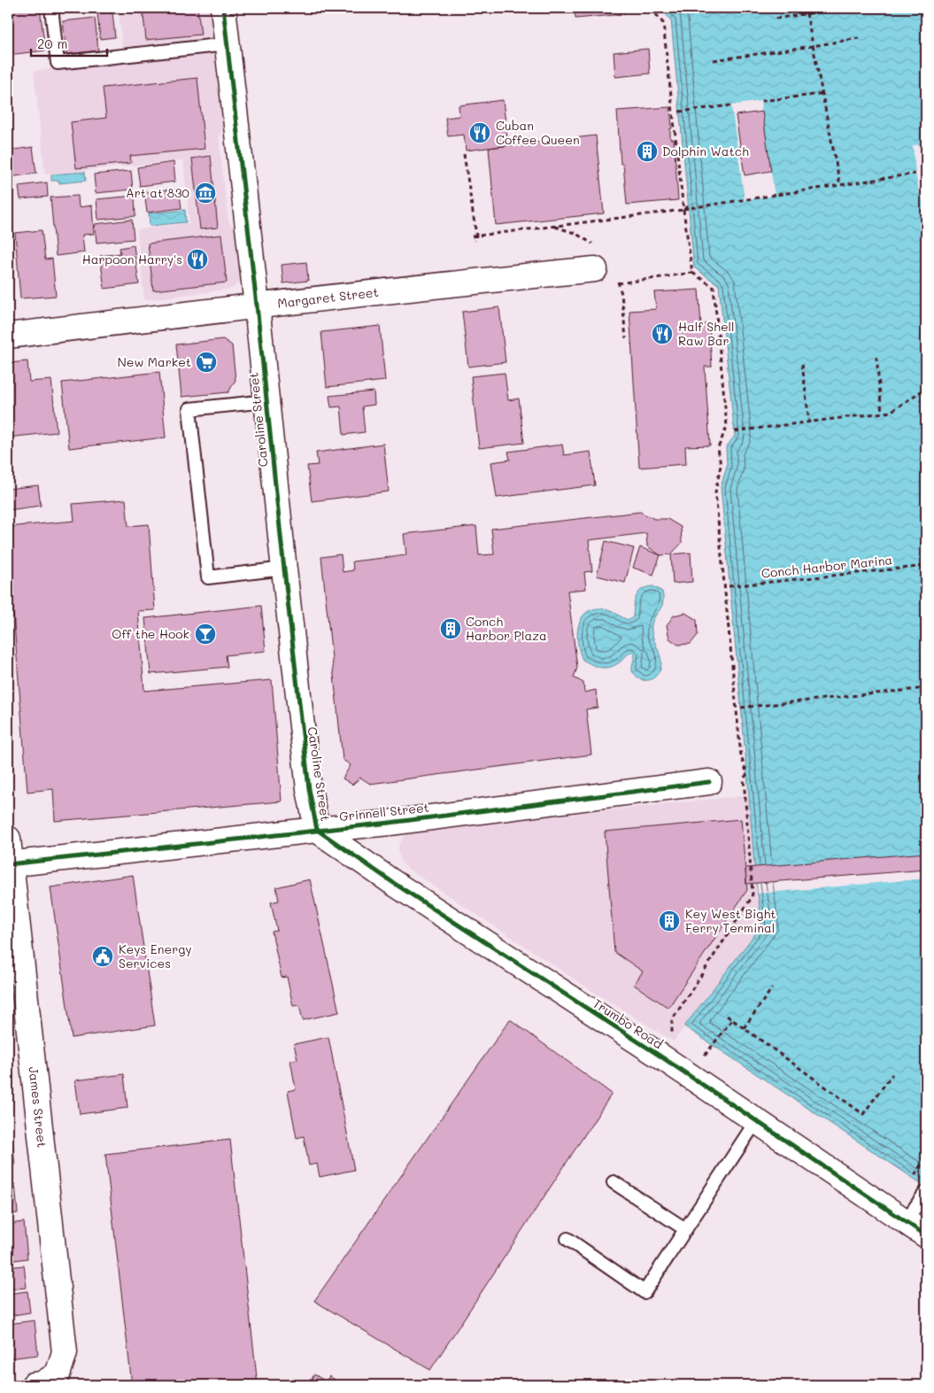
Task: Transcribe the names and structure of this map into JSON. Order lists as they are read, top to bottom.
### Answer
{
  "streets": {
    "street": [
      "Margaret Street",
      "Caroline Street",
      "Grinnell Street",
      "Trumbo Road",
      "James Street"
    ],
    "path": ["Conch Harbor Marina"]
  },
  "crossings": [
    ["Margaret Street", "Caroline Street"],
    ["Caroline Street", "Grinnell Street"],
    ["Caroline Street", "Trumbo Road"],
    ["Grinnell Street", "Trumbo Road"],
    ["Grinnell Street", "James Street"]
  ],
  "places": {
    "restaurant": ["Cuban Coffee Queen", "Harpoon Harry's", "Half Shell Raw Bar"],
    "building": ["Dolphin Watch", "Conch Harbor Plaza", "Key West Bight Ferry Terminal"],
    "museum": ["Art at 830"],
    "supermarket": ["New Market"],
    "bar": ["Off the Hook"],
    "public building": ["Keys Energy Services"]
  },
  "scale_bar": "20 m"
}
